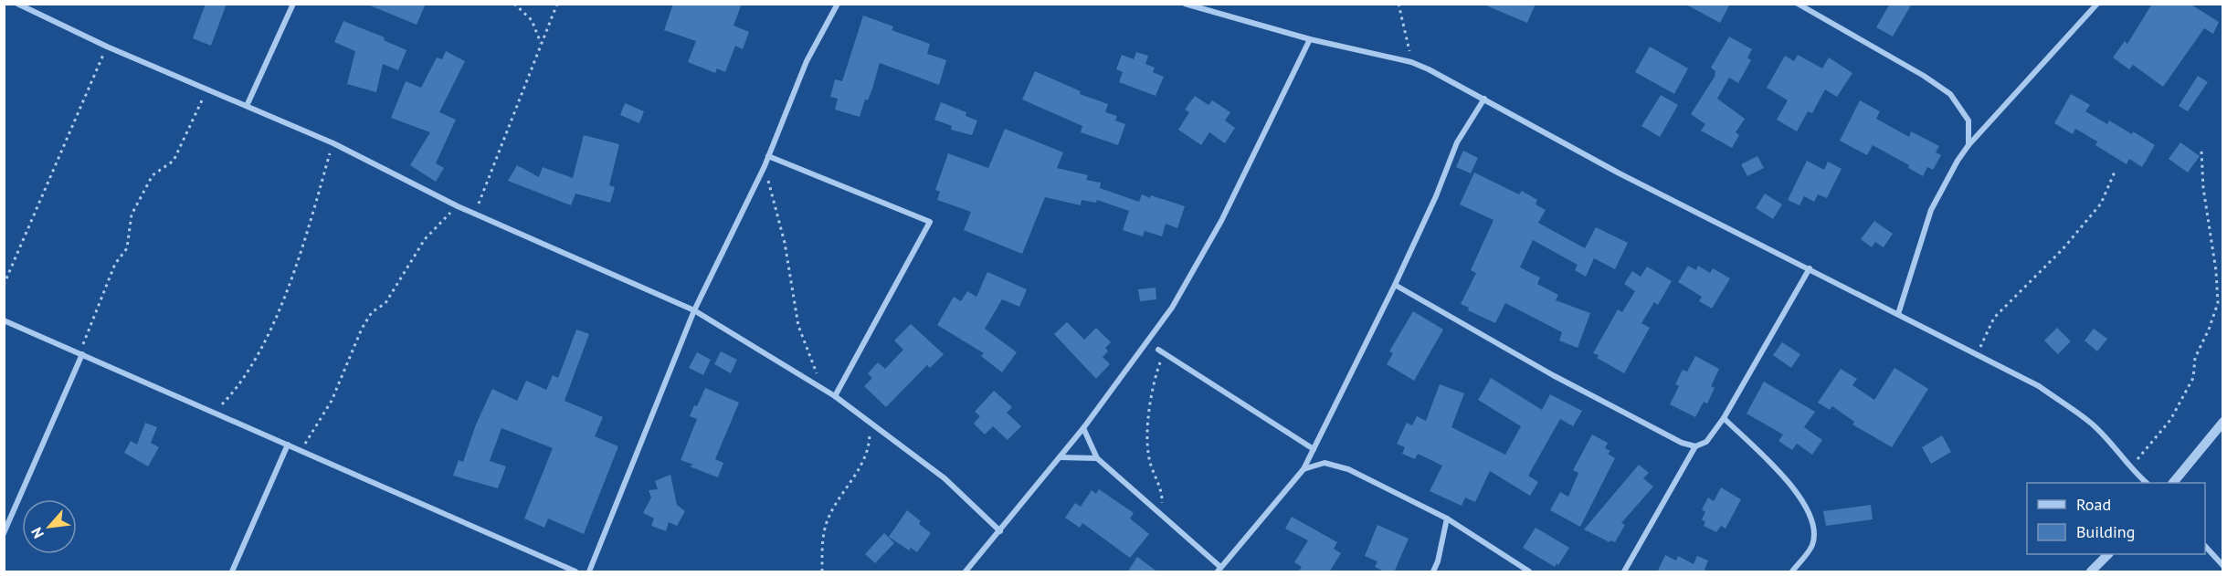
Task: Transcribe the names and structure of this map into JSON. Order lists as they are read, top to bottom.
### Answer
{
  "legend": ["Road", "Building"],
  "north": "bottom left"
}
